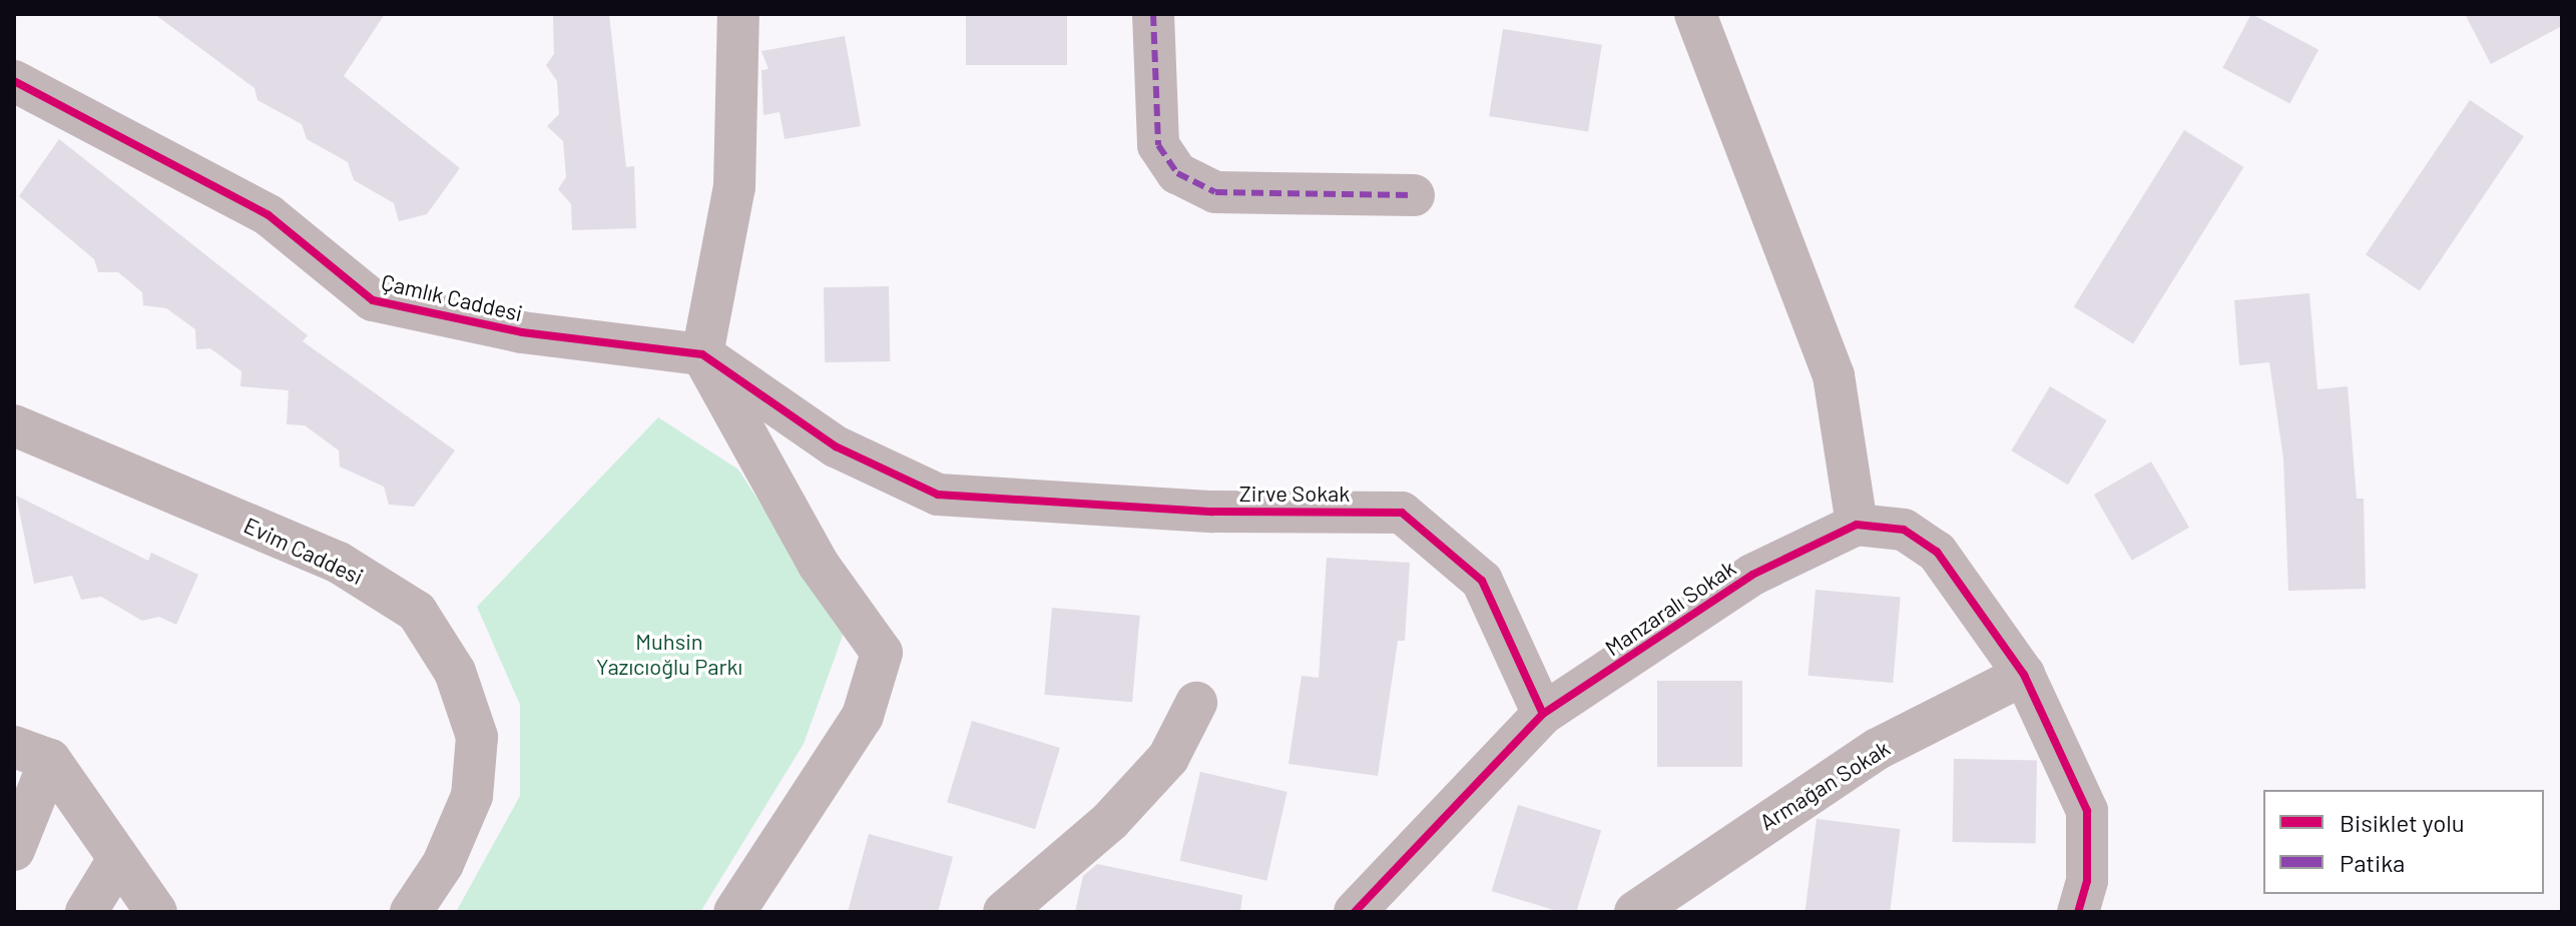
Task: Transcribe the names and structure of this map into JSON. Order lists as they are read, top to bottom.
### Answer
{
  "streets": {
    "street": [
      "Çamlık Caddesi",
      "Zirve Sokak",
      "Evim Caddesi",
      "Manzaralı Sokak",
      "Armağan Sokak"
    ]
  },
  "crossings": [
    ["Çamlık Caddesi", "Zirve Sokak"],
    ["Zirve Sokak", "Manzaralı Sokak"]
  ],
  "parks": ["Muhsin Yazıcıoğlu Parkı"],
  "legend": ["Bisiklet yolu", "Patika"]
}
